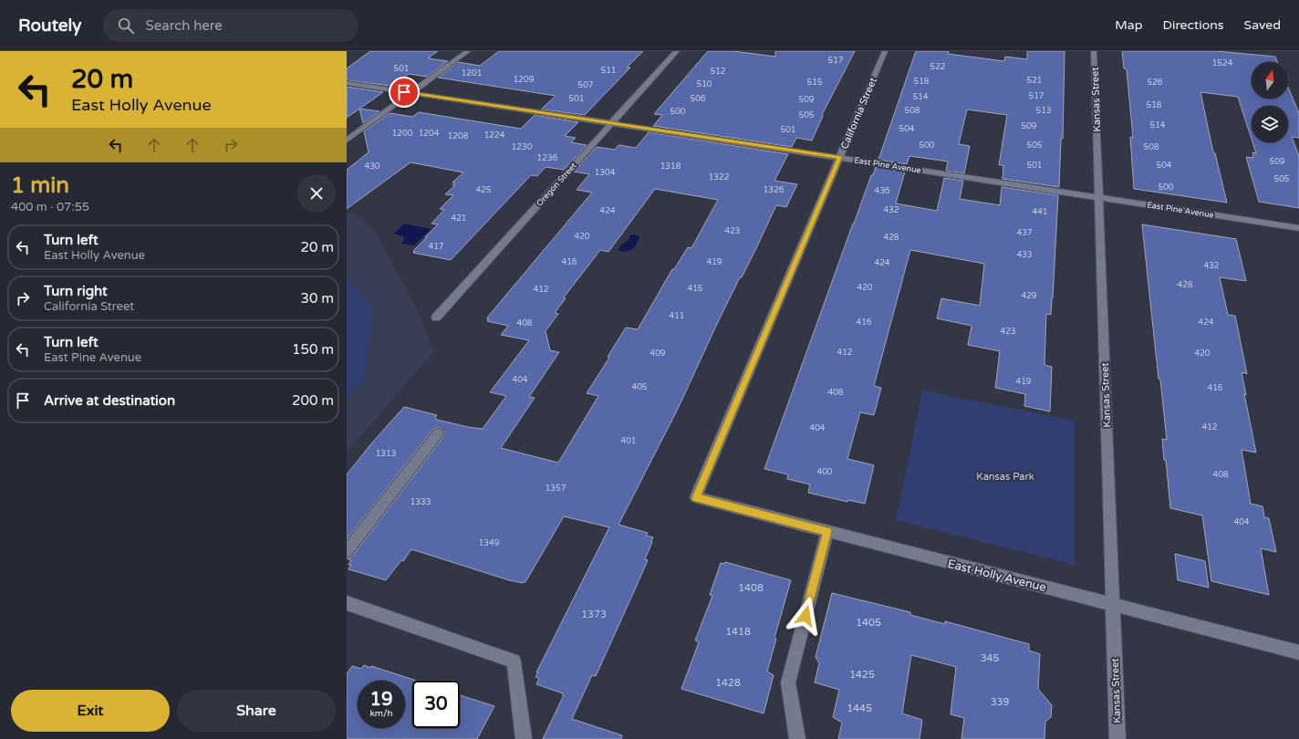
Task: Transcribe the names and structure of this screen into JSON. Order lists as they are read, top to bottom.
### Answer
{
  "streets": {
    "street": [
      "Kansas Street",
      "California Street",
      "East Pine Avenue",
      "Oregon Street",
      "East Holly Avenue"
    ]
  },
  "crossings": [
    ["Kansas Street", "East Pine Avenue"],
    ["Kansas Street", "East Holly Avenue"],
    ["California Street", "East Pine Avenue"],
    ["California Street", "East Holly Avenue"],
    ["East Pine Avenue", "Oregon Street"]
  ],
  "parks": ["Kansas Park"],
  "house_numbers": [
    "517",
    "1524",
    "522",
    "501",
    "511",
    "512",
    "1201",
    "1209",
    "521",
    "518",
    "515",
    "526",
    "510",
    "507",
    "517",
    "514",
    "501",
    "506",
    "509",
    "518",
    "508",
    "513",
    "500",
    "505",
    "514",
    "509",
    "504",
    "501",
    "1200",
    "1204",
    "1224",
    "1208",
    "500",
    "505",
    "1230",
    "508",
    "1236",
    "509",
    "501",
    "504",
    "430",
    "1318",
    "1304",
    "1322",
    "505",
    "500",
    "425",
    "1326",
    "436",
    "432",
    "424",
    "441",
    "421",
    "423",
    "437",
    "420",
    "428",
    "417",
    "433",
    "416",
    "419",
    "424",
    "432",
    "428",
    "420",
    "415",
    "412",
    "429",
    "411",
    "416",
    "424",
    "408",
    "423",
    "412",
    "409",
    "420",
    "404",
    "419",
    "405",
    "416",
    "408",
    "412",
    "404",
    "401",
    "1313",
    "400",
    "408",
    "1357",
    "1333",
    "404",
    "1349",
    "1408",
    "1373",
    "1405",
    "1418",
    "345",
    "1425",
    "1428",
    "339",
    "1445"
  ],
  "north": "top",
  "page": {
    "header": "Routely",
    "search": "Search here",
    "nav": ["Map", "Directions", "Saved"],
    "turn": ["20 m", "East Holly Avenue"],
    "heading": ["1 min", "400 m · 07:55"],
    "list": [
      {
        "name": "Turn left",
        "note": "East Holly Avenue",
        "value": "20 m"
      },
      {
        "name": "Turn right",
        "note": "California Street",
        "value": "30 m"
      },
      {
        "name": "Turn left",
        "note": "East Pine Avenue",
        "value": "150 m"
      },
      {
        "name": "Arrive at destination",
        "value": "200 m"
      }
    ],
    "speed": "19 km/h",
    "limit": "30",
    "buttons": ["Exit", "Share"]
  }
}
